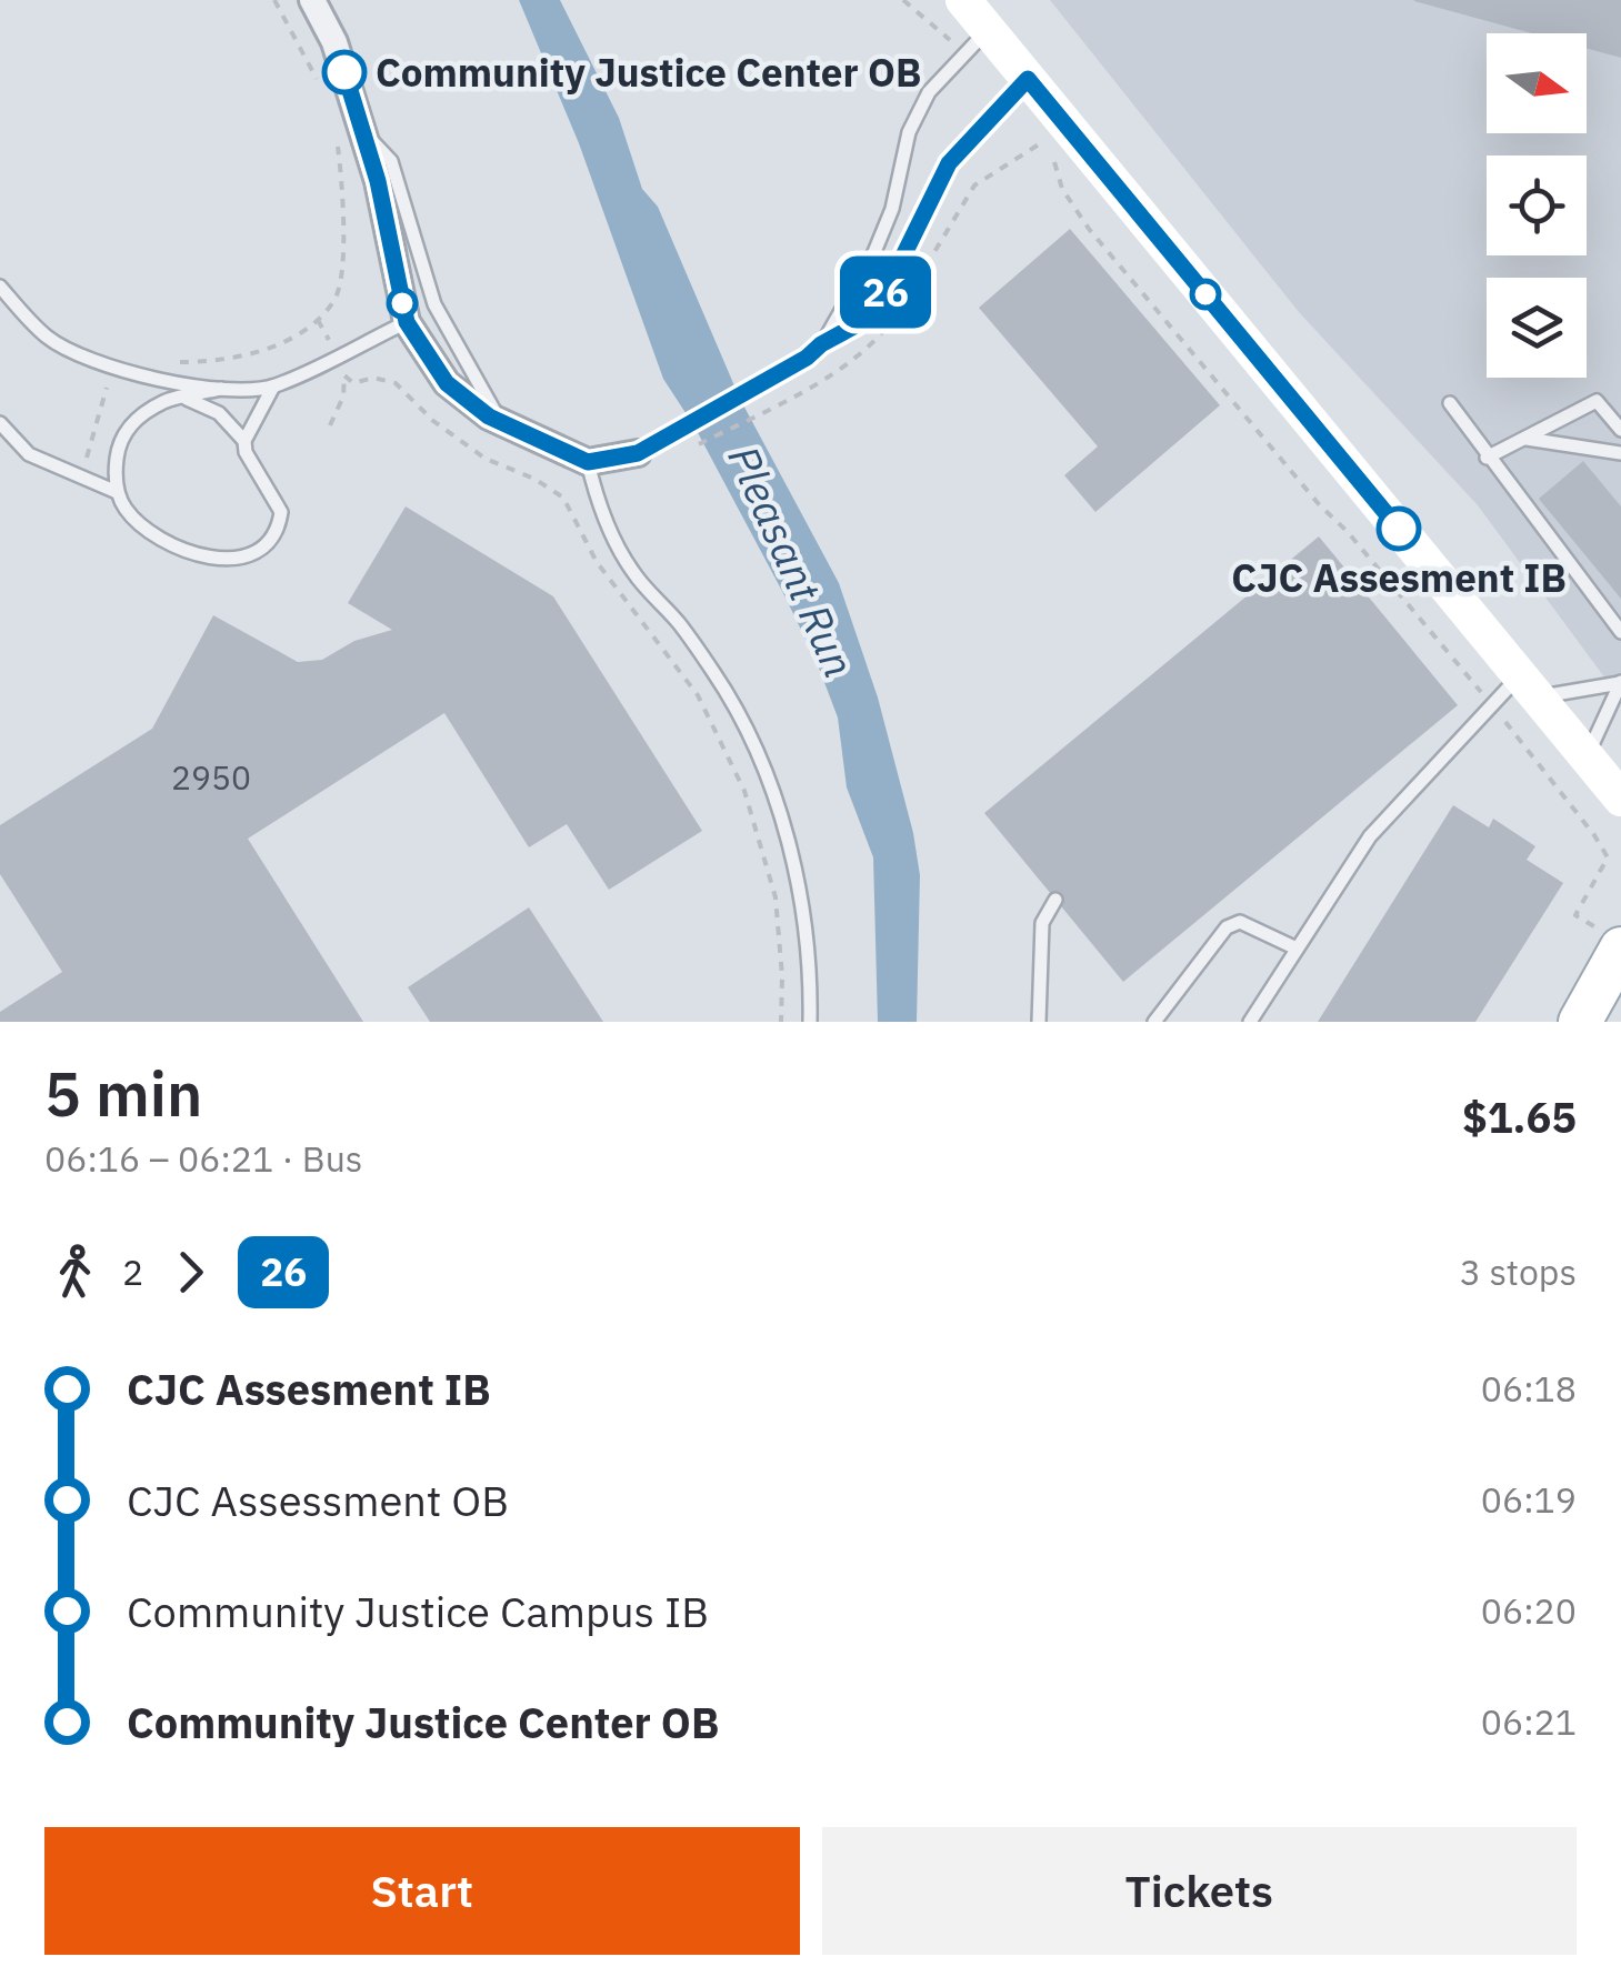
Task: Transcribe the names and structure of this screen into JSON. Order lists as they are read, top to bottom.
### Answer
{
  "water": ["Pleasant Run"],
  "places": ["Community Justice Center OB", "CJC Assesment IB"],
  "lines": ["bus line 26"],
  "house_numbers": ["2950"],
  "north": "right",
  "page": {
    "on_map": "26",
    "heading": ["5 min", "06:16 – 06:21 · Bus", "$1.65"],
    "legs": ["2", "26", "3 stops"],
    "list": [
      {
        "name": "CJC Assesment IB",
        "value": "06:18"
      },
      {
        "name": "CJC Assessment OB",
        "value": "06:19"
      },
      {
        "name": "Community Justice Campus IB",
        "value": "06:20"
      },
      {
        "name": "Community Justice Center OB",
        "value": "06:21"
      }
    ],
    "buttons": ["Start", "Tickets"]
  }
}
